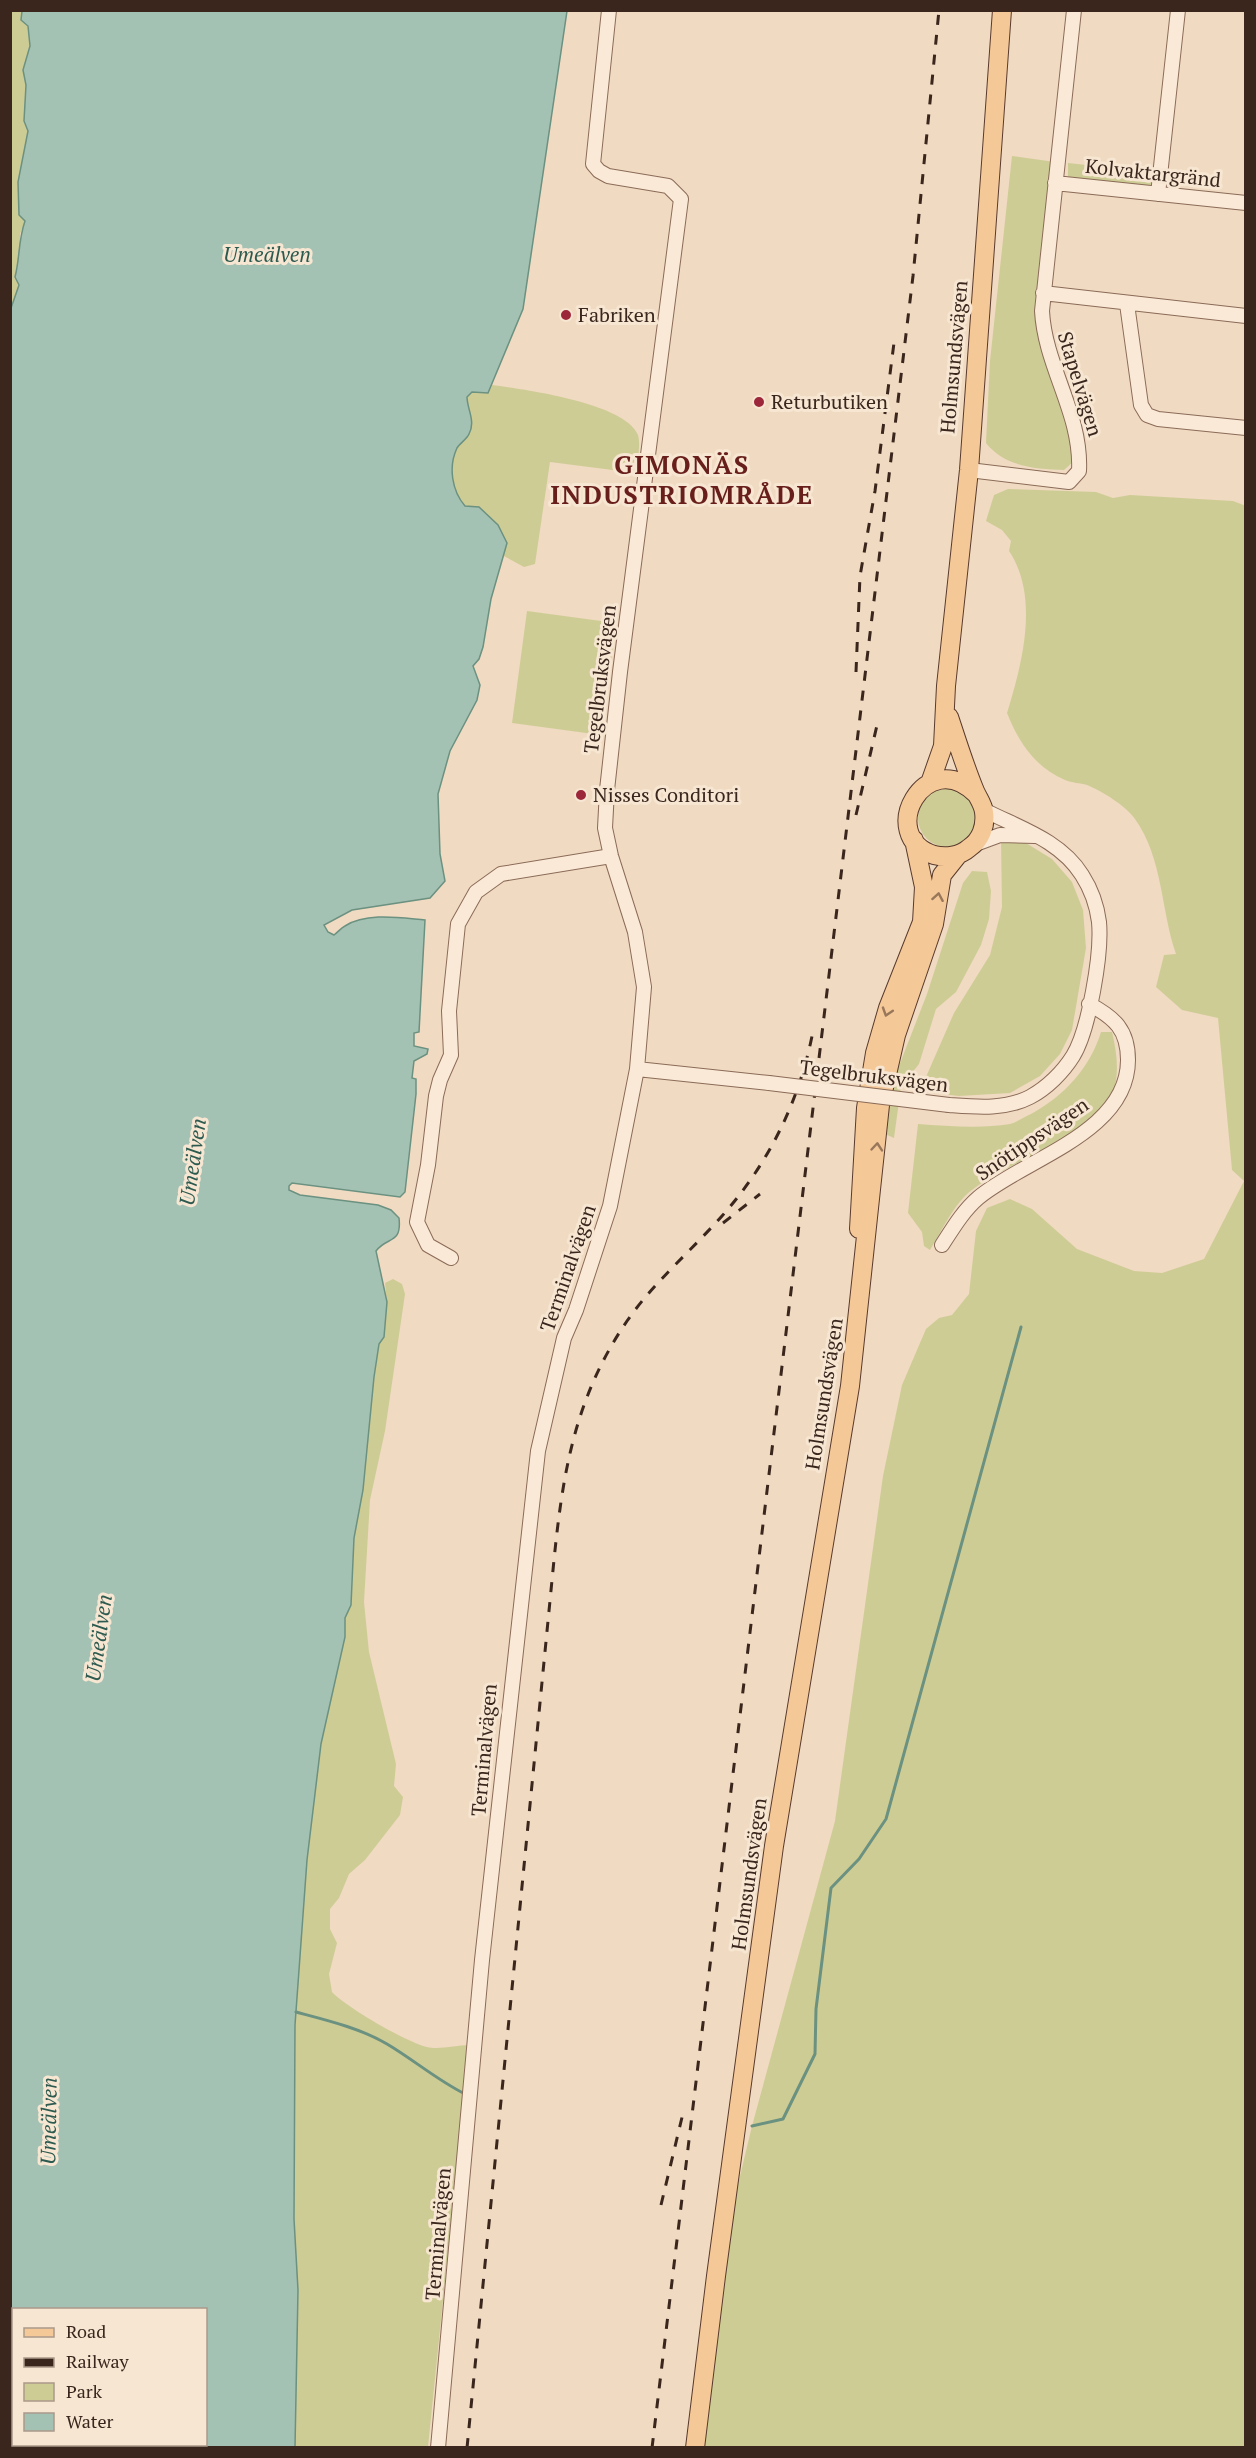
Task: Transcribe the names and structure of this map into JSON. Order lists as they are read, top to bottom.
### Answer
{
  "streets": {
    "main road": ["Holmsundsvägen"],
    "street": [
      "Kolvaktargränd",
      "Stapelvägen",
      "Tegelbruksvägen",
      "Snötippsvägen",
      "Terminalvägen"
    ]
  },
  "crossings": [
    ["Kolvaktargränd", "Stapelvägen"],
    ["Holmsundsvägen", "Stapelvägen"],
    ["Holmsundsvägen", "Tegelbruksvägen"],
    ["Tegelbruksvägen", "Snötippsvägen"],
    ["Tegelbruksvägen", "Terminalvägen"]
  ],
  "districts": ["GIMONÄS INDUSTRIOMRÅDE"],
  "water": ["Umeälven"],
  "places": ["Fabriken", "Returbutiken", "Nisses Conditori"],
  "legend": [
    "Road",
    "Railway",
    "Park",
    "Water"
  ]
}
